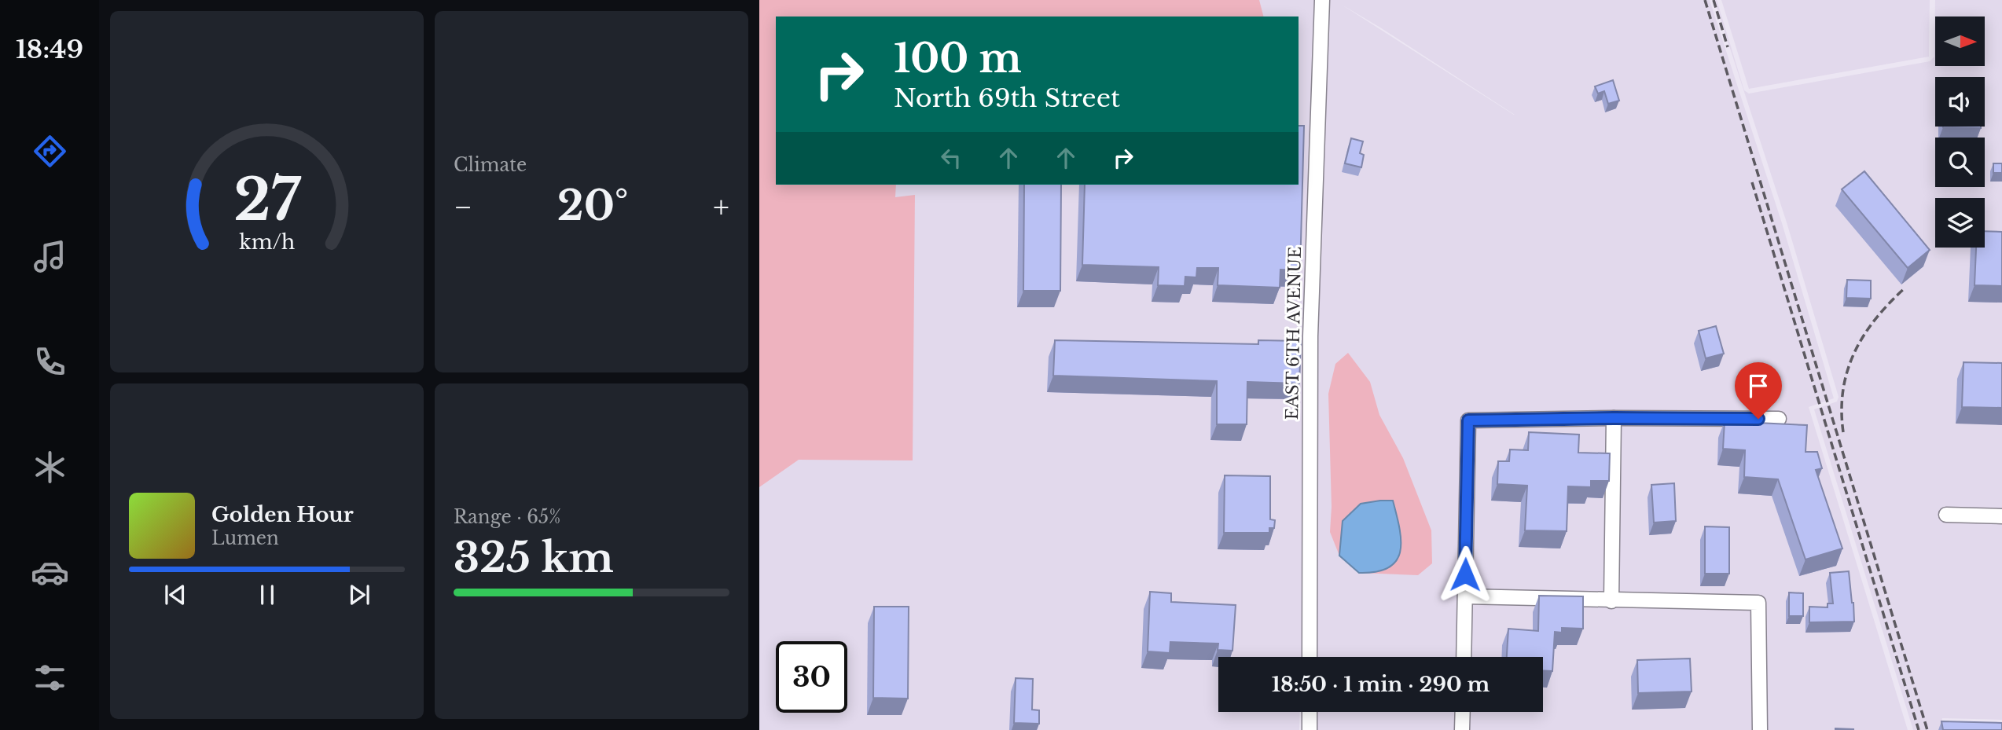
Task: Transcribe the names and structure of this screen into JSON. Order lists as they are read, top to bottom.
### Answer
{
  "streets": {
    "street": ["EAST 6TH AVENUE"]
  },
  "north": "right",
  "page": {
    "tabs": "18:49",
    "tile": [
      "Climate",
      ["Range · 65%", "325 km"]
    ],
    "turn": ["100 m", "North 69th Street"],
    "heat": ["−", "20°", "+"],
    "song": ["Golden Hour", "Lumen"],
    "limit": "30",
    "trip": "18:50 · 1 min · 290 m",
    "gauge": ["27", "km/h"]
  }
}
